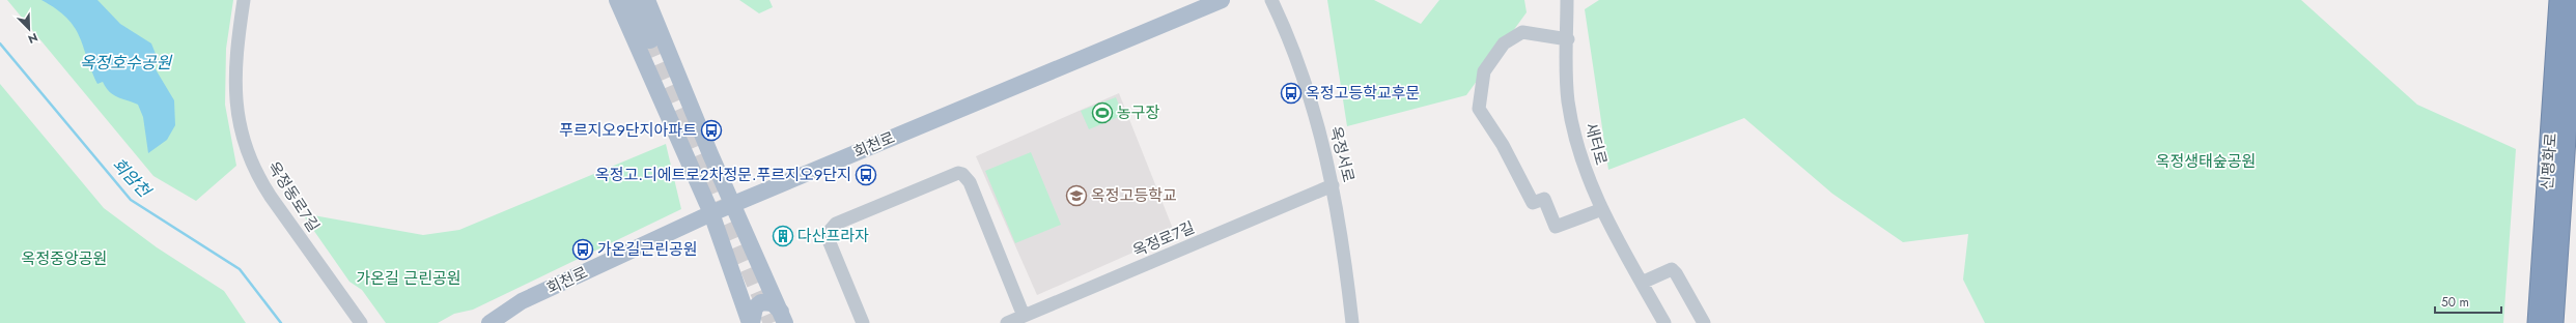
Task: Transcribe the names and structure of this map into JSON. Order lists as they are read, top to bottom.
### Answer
{
  "streets": {
    "highway": ["신평화로"],
    "main road": ["회천로"],
    "street": [
      "새터로",
      "옥정서로",
      "옥정동로7길",
      "옥정로7길"
    ]
  },
  "crossings": [
    ["옥정서로", "옥정로7길"]
  ],
  "water": ["옥정호수공원", "회암천"],
  "parks": ["옥정생태숲공원", "옥정중앙공원", "가온길 근린공원"],
  "places": {
    "bus stop": [
      "옥정고등학교후문",
      "푸르지오9단지아파트",
      "옥정고.디에트로2차정문.푸르지오9단지",
      "가온길근린공원"
    ],
    "sports": ["농구장"],
    "school or university": ["옥정고등학교"],
    "building": ["다산프라자"]
  },
  "scale_bar": "50 m",
  "north": "bottom right"
}
